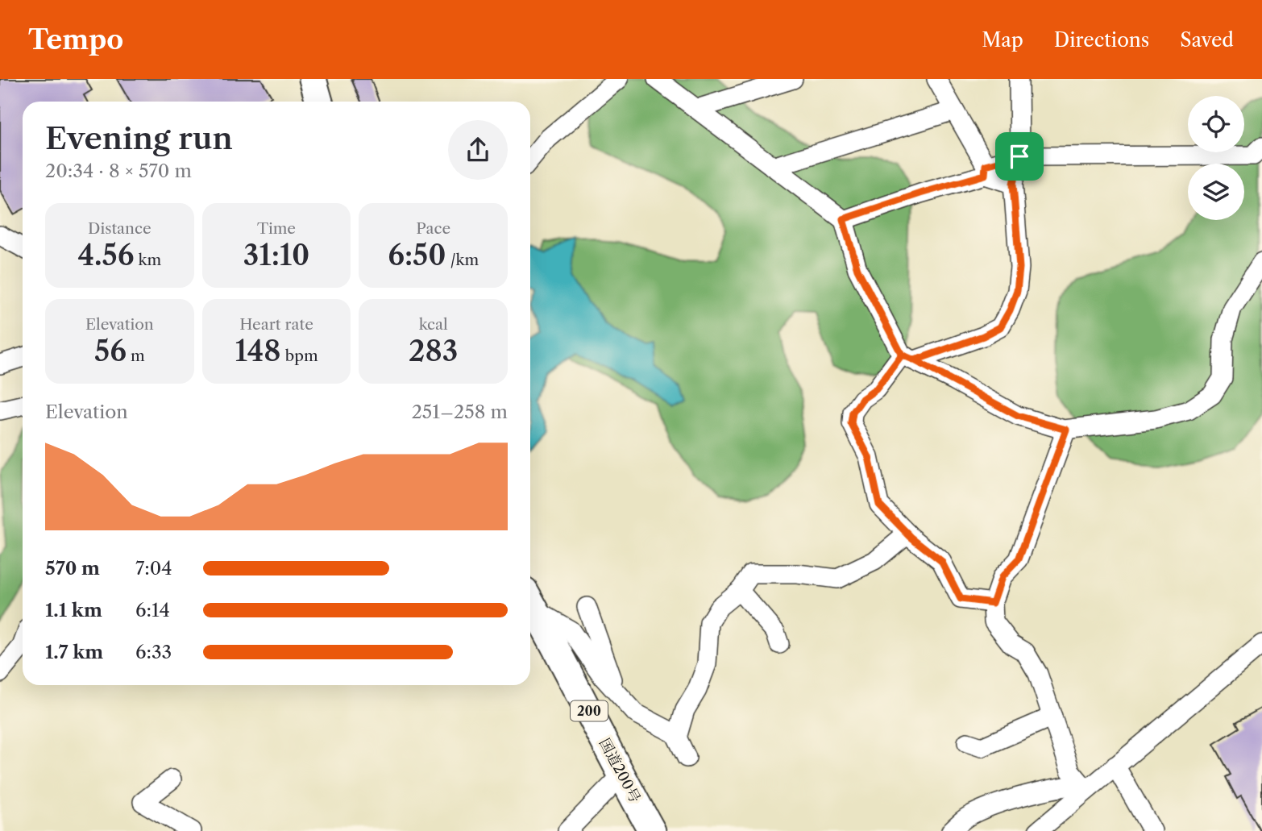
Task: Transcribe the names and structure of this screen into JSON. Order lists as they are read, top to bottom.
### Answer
{
  "streets": {
    "highway": ["200", "国道200号"]
  },
  "page": {
    "header": "Tempo",
    "nav": ["Map", "Directions", "Saved"],
    "heading": ["Evening run", "20:34 · 8 × 570 m"],
    "stats": [
      ["Distance", "4.56 km"],
      ["Time", "31:10"],
      ["Pace", "6:50 /km"],
      ["Elevation", "56 m"],
      ["Heart rate", "148 bpm"],
      ["kcal", "283"]
    ],
    "chart": ["Elevation", "251–258 m"],
    "list": [
      {
        "name": "570 m",
        "note": "7:04"
      },
      {
        "name": "1.1 km",
        "note": "6:14"
      },
      {
        "name": "1.7 km",
        "note": "6:33"
      }
    ]
  }
}
